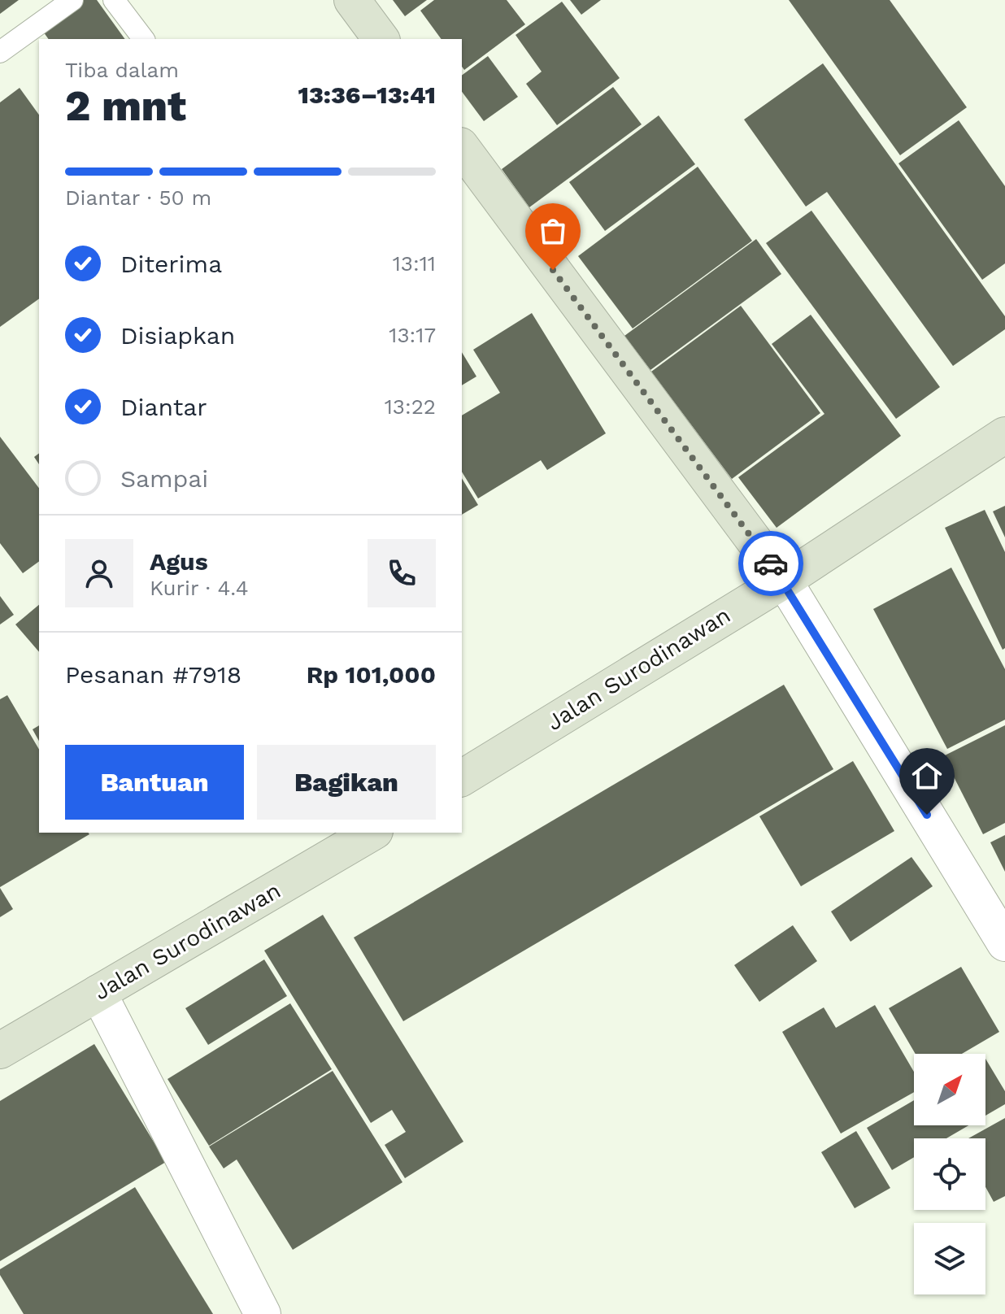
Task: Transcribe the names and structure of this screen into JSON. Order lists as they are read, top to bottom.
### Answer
{
  "streets": {
    "main road": ["Jalan Surodinawan"]
  },
  "north": "top right",
  "page": {
    "heading": ["2 mnt", "Tiba dalam", "13:36–13:41"],
    "panel": [
      "Agus",
      "Kurir · 4.4",
      "Pesanan #7918",
      "Rp 101,000"
    ],
    "bar": "Diantar · 50 m",
    "list": [
      ["Diterima", "13:11"],
      ["Disiapkan", "13:17"],
      ["Diantar", "13:22"],
      "Sampai"
    ],
    "buttons": ["Bantuan", "Bagikan"]
  }
}
